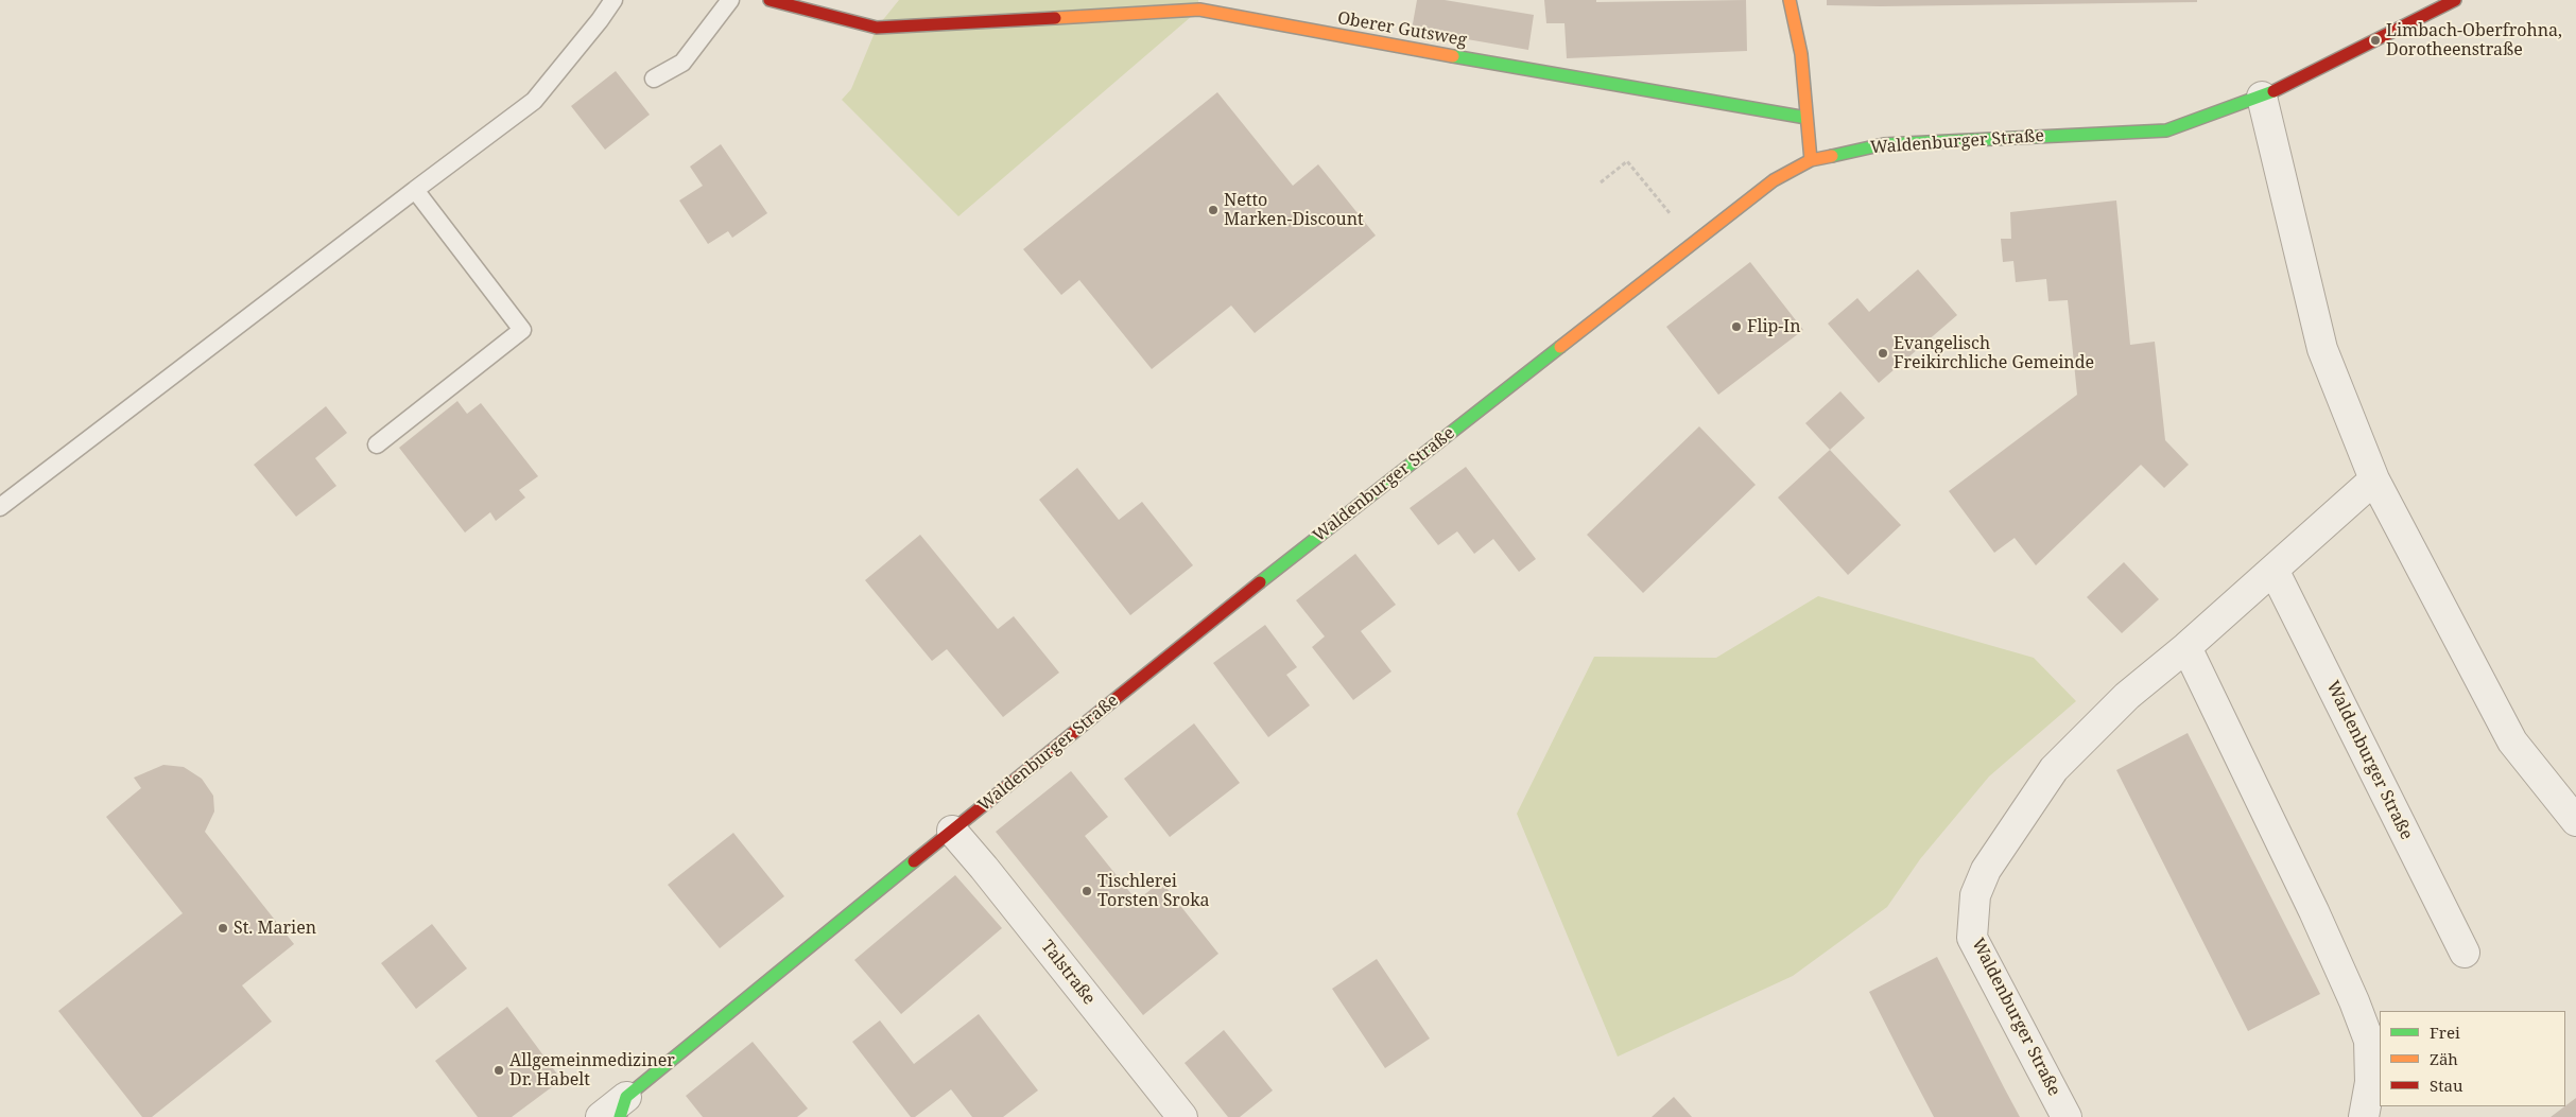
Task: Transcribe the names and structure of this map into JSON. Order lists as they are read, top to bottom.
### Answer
{
  "streets": {
    "main road": ["Oberer Gutsweg", "Waldenburger Straße"],
    "street": ["Talstraße"]
  },
  "crossings": [
    ["Waldenburger Straße", "Talstraße"]
  ],
  "places": [
    "Limbach-Oberfrohna, Dorotheenstraße",
    "Netto Marken-Discount",
    "Flip-In",
    "Evangelisch Freikirchliche Gemeinde",
    "Tischlerei Torsten Sroka",
    "St. Marien",
    "Allgemeinmediziner Dr. Habelt"
  ],
  "legend": ["Frei", "Zäh", "Stau"]
}
